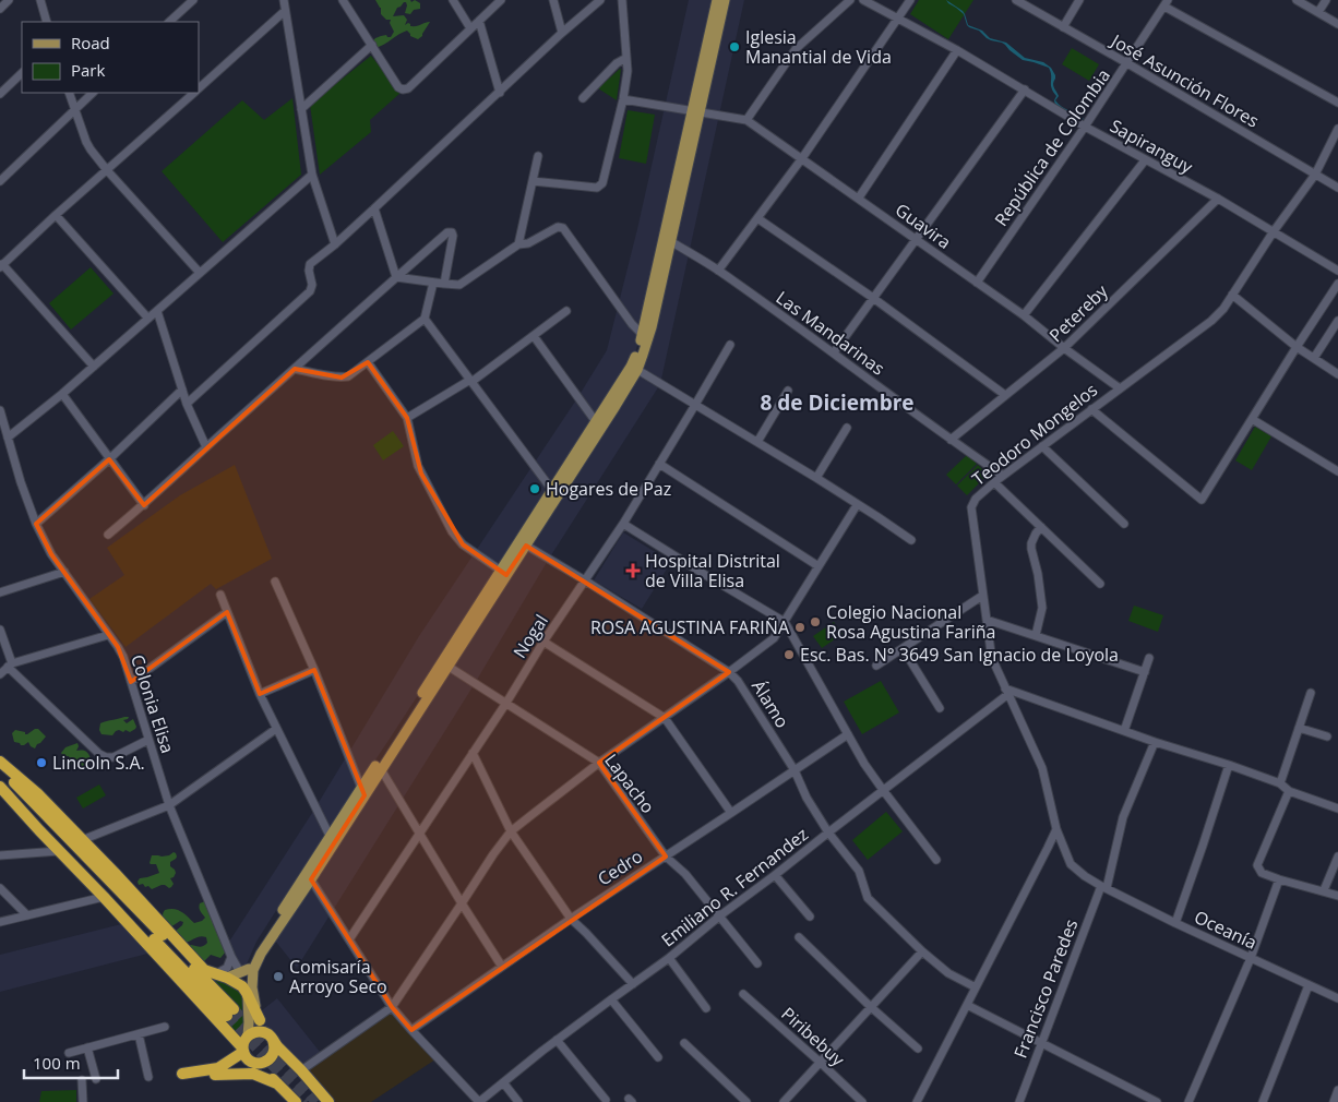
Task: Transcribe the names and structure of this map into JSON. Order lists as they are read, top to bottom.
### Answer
{
  "streets": {
    "street": [
      "José Asunción Flores",
      "Sapiranguy",
      "República de Colombia",
      "Guavira",
      "Petereby",
      "Las Mandarinas",
      "Teodoro Mongelos",
      "Nogal",
      "Colonia Elisa",
      "Álamo",
      "Lapacho",
      "Cedro",
      "Emiliano R. Fernandez",
      "Oceanía",
      "Francisco Paredes",
      "Piribebuy"
    ]
  },
  "crossings": [
    ["José Asunción Flores", "República de Colombia"],
    ["José Asunción Flores", "Teodoro Mongelos"],
    ["Sapiranguy", "República de Colombia"],
    ["Sapiranguy", "Petereby"],
    ["Sapiranguy", "Teodoro Mongelos"],
    ["República de Colombia", "Guavira"],
    ["Guavira", "Petereby"],
    ["Guavira", "Teodoro Mongelos"],
    ["Petereby", "Las Mandarinas"],
    ["Las Mandarinas", "Teodoro Mongelos"],
    ["Teodoro Mongelos", "Emiliano R. Fernandez"],
    ["Teodoro Mongelos", "Oceanía"],
    ["Teodoro Mongelos", "Francisco Paredes"],
    ["Nogal", "Álamo"],
    ["Nogal", "Lapacho"],
    ["Álamo", "Cedro"],
    ["Álamo", "Emiliano R. Fernandez"],
    ["Lapacho", "Cedro"],
    ["Lapacho", "Emiliano R. Fernandez"],
    ["Oceanía", "Francisco Paredes"]
  ],
  "districts": ["8 de Diciembre"],
  "places": {
    "other": [
      "Iglesia Manantial de Vida",
      "Hogares de Paz",
      "Colegio Nacional Rosa Agustina Fariña",
      "ROSA AGUSTINA FARIÑA",
      "Esc. Bas. N° 3649 San Ignacio de Loyola",
      "Lincoln S.A.",
      "Comisaría Arroyo Seco"
    ],
    "health": ["Hospital Distrital de Villa Elisa"]
  },
  "legend": ["Road", "Park"],
  "scale_bar": "100 m"
}
